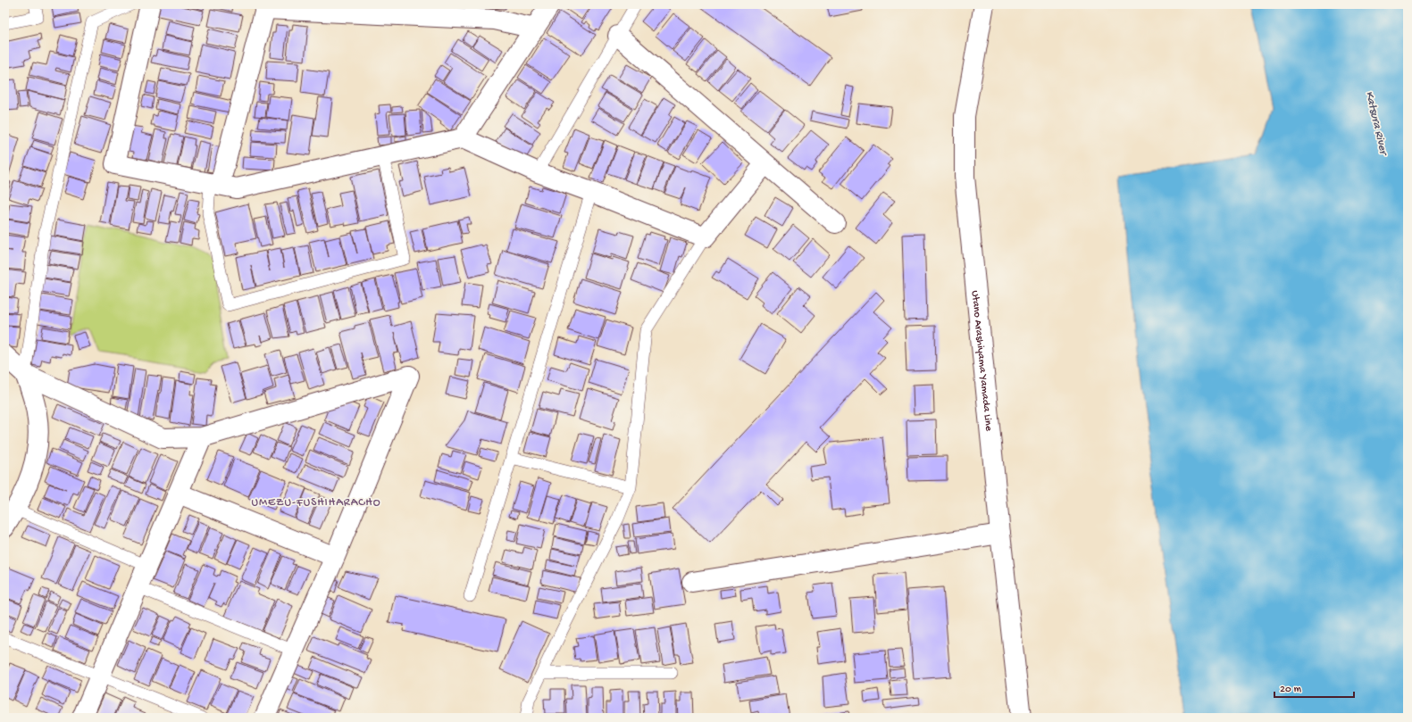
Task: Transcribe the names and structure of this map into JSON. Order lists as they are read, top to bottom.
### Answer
{
  "streets": {
    "street": ["Utano Arashiyama Yamada Line"]
  },
  "districts": ["UMEZU-FUSHIHARACHO"],
  "water": ["Katsura River"],
  "scale_bar": "20 m"
}
